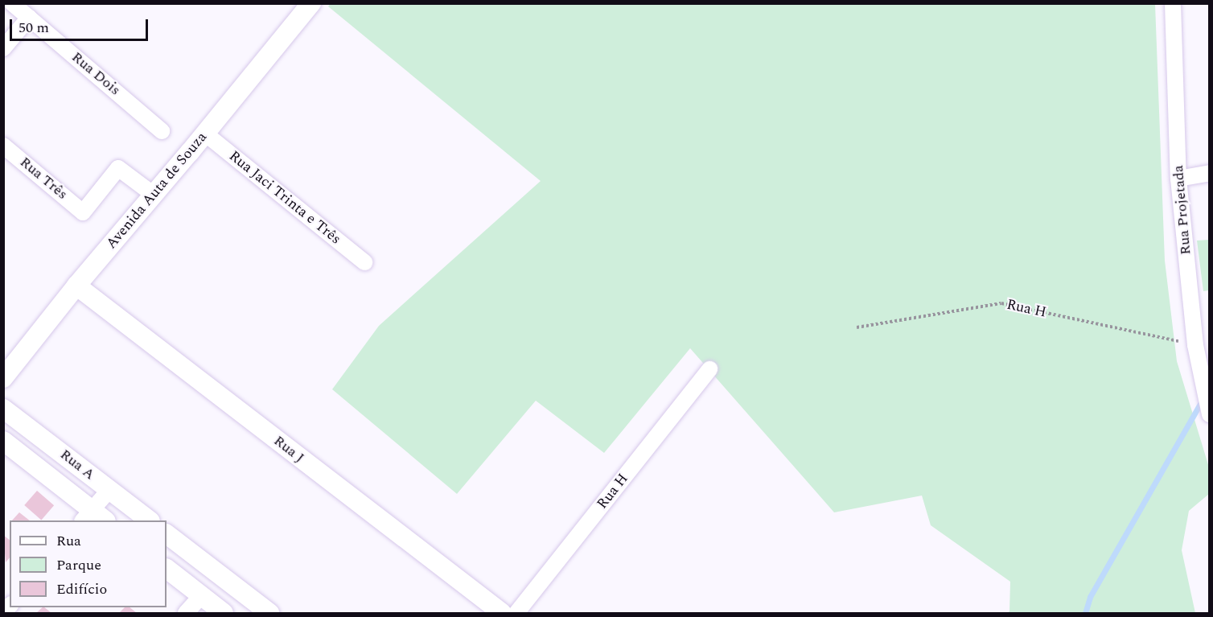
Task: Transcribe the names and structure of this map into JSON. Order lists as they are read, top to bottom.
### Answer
{
  "streets": {
    "street": [
      "Rua Dois",
      "Rua Três",
      "Avenida Auta de Souza",
      "Rua Jaci Trinta e Três",
      "Rua Projetada",
      "Rua H",
      "Rua J",
      "Rua A"
    ]
  },
  "crossings": [
    ["Rua Três", "Avenida Auta de Souza"],
    ["Avenida Auta de Souza", "Rua Jaci Trinta e Três"],
    ["Avenida Auta de Souza", "Rua J"],
    ["Rua Projetada", "Rua H"]
  ],
  "legend": ["Rua", "Parque", "Edifício"],
  "scale_bar": "50 m"
}
